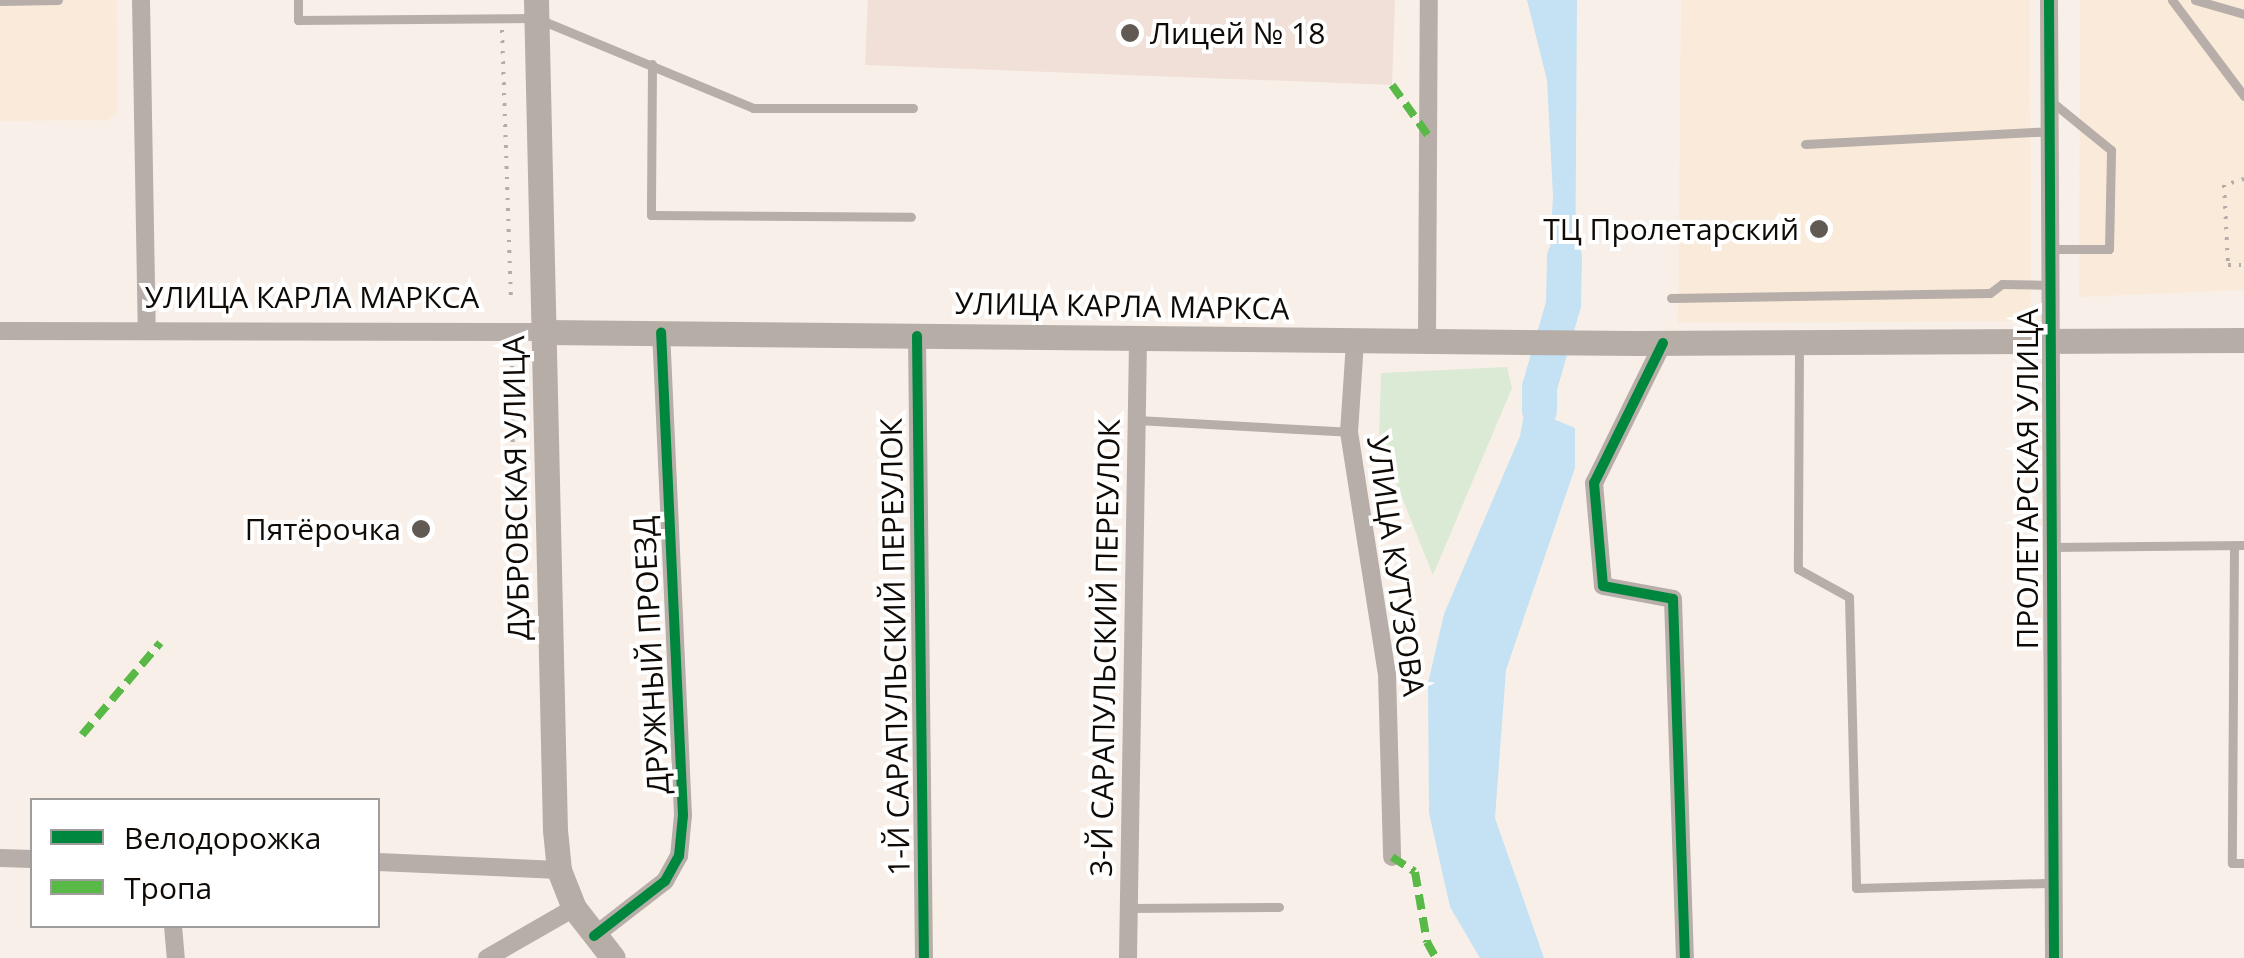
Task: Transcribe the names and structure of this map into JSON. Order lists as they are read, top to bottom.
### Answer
{
  "streets": {
    "main road": ["УЛИЦА КАРЛА МАРКСА", "ДУБРОВСКАЯ УЛИЦА"],
    "street": [
      "ПРОЛЕТАРСКАЯ УЛИЦА",
      "УЛИЦА КУТУЗОВА",
      "1-Й САРАПУЛЬСКИЙ ПЕРЕУЛОК",
      "3-Й САРАПУЛЬСКИЙ ПЕРЕУЛОК",
      "ДРУЖНЫЙ ПРОЕЗД"
    ]
  },
  "crossings": [
    ["УЛИЦА КАРЛА МАРКСА", "ПРОЛЕТАРСКАЯ УЛИЦА"],
    ["УЛИЦА КАРЛА МАРКСА", "ДУБРОВСКАЯ УЛИЦА"],
    ["УЛИЦА КАРЛА МАРКСА", "УЛИЦА КУТУЗОВА"],
    ["УЛИЦА КАРЛА МАРКСА", "1-Й САРАПУЛЬСКИЙ ПЕРЕУЛОК"],
    ["УЛИЦА КАРЛА МАРКСА", "3-Й САРАПУЛЬСКИЙ ПЕРЕУЛОК"],
    ["УЛИЦА КАРЛА МАРКСА", "ДРУЖНЫЙ ПРОЕЗД"],
    ["ДУБРОВСКАЯ УЛИЦА", "ДРУЖНЫЙ ПРОЕЗД"]
  ],
  "places": ["Лицей № 18", "ТЦ Пролетарский", "Пятёрочка"],
  "legend": ["Велодорожка", "Тропа"]
}
